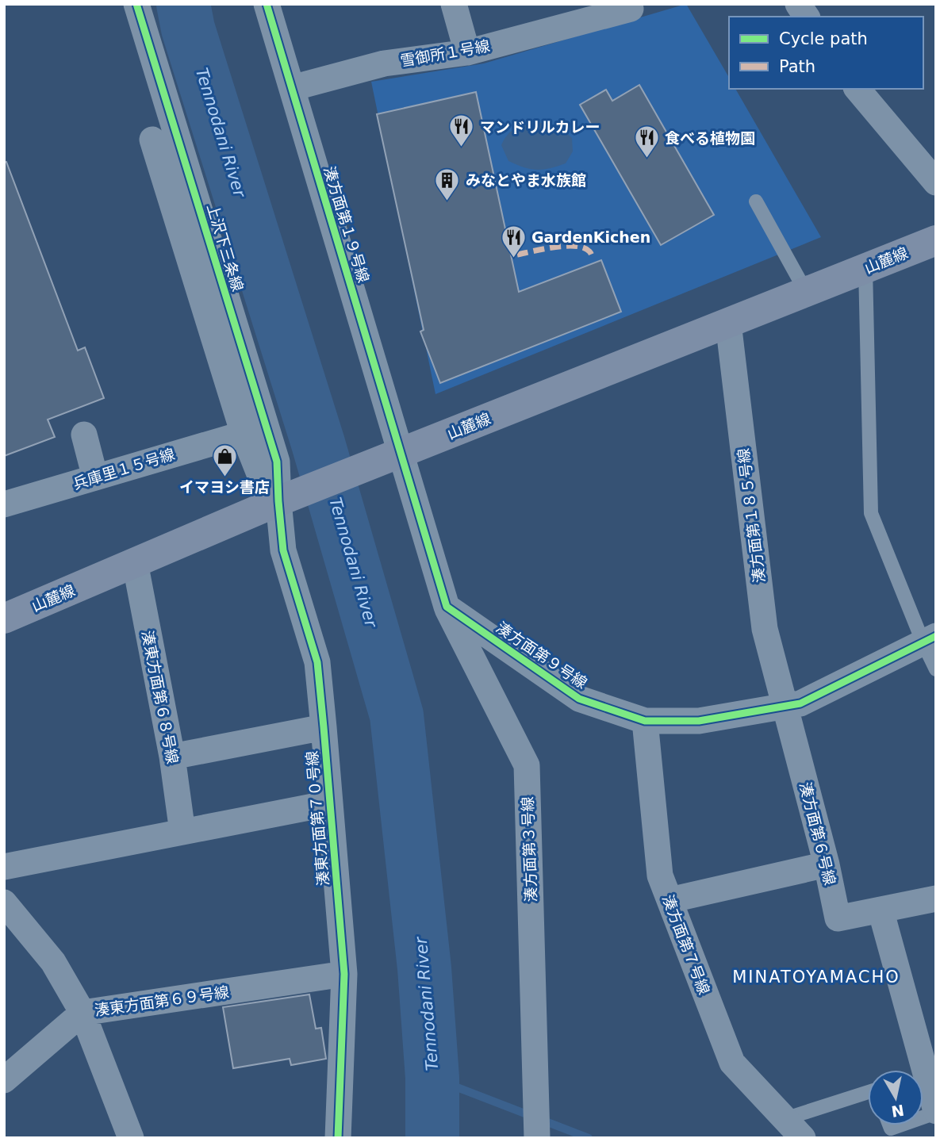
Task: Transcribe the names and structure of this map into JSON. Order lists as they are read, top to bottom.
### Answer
{
  "streets": {
    "main road": ["山麓線"],
    "street": [
      "雪御所１号線",
      "湊方面第１９号線",
      "上沢下三条線",
      "兵庫里１５号線",
      "湊方面第１８５号線",
      "湊方面第９号線",
      "湊東方面第６８号線",
      "湊東方面第７０号線",
      "湊方面第６号線",
      "湊方面第３号線",
      "湊方面第７号線",
      "湊東方面第６９号線"
    ]
  },
  "crossings": [
    ["雪御所１号線", "湊方面第１９号線"],
    ["湊方面第１９号線", "山麓線"],
    ["上沢下三条線", "山麓線"],
    ["上沢下三条線", "湊東方面第７０号線"],
    ["山麓線", "湊方面第１８５号線"],
    ["山麓線", "湊東方面第６８号線"],
    ["山麓線", "湊東方面第７０号線"],
    ["湊方面第１８５号線", "湊方面第９号線"],
    ["湊方面第１８５号線", "湊方面第６号線"],
    ["湊方面第９号線", "湊方面第６号線"],
    ["湊方面第９号線", "湊方面第３号線"],
    ["湊方面第９号線", "湊方面第７号線"],
    ["湊東方面第７０号線", "湊東方面第６９号線"]
  ],
  "districts": ["MINATOYAMACHO"],
  "water": ["Tennodani River"],
  "places": {
    "restaurant": ["マンドリルカレー", "食べる植物園", "GardenKichen"],
    "building": ["みなとやま水族館"],
    "shop": ["イマヨシ書店"]
  },
  "legend": ["Cycle path", "Path"],
  "north": "bottom"
}
